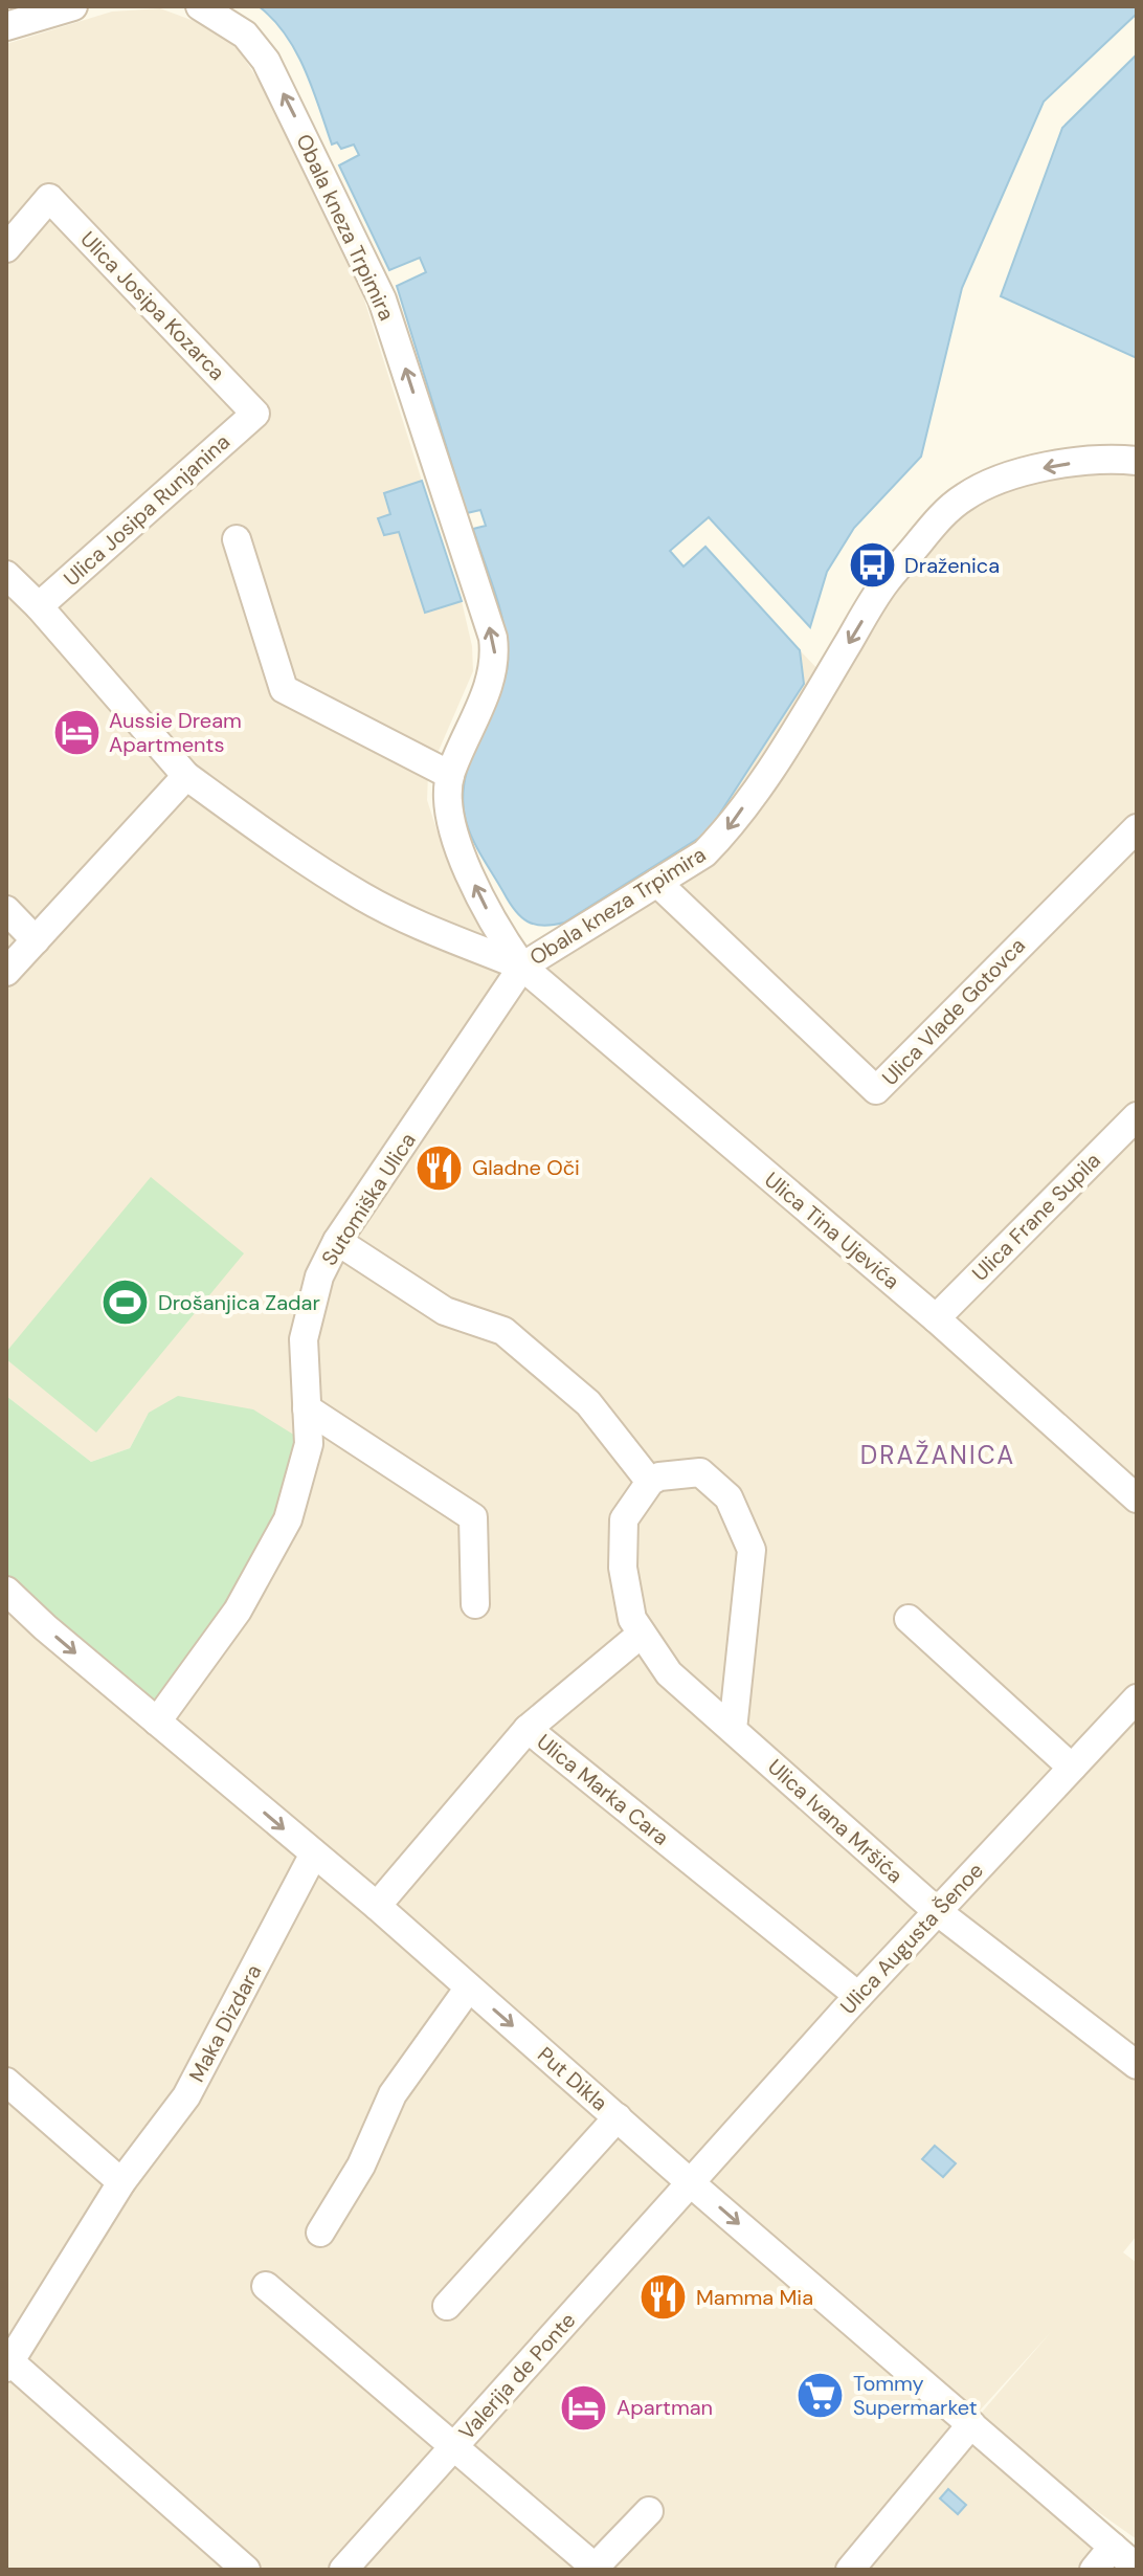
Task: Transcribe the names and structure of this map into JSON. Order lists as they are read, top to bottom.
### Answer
{
  "streets": {
    "street": [
      "Obala kneza Trpimira",
      "Ulica Josipa Kozarca",
      "Ulica Josipa Runjanina",
      "Ulica Vlade Gotovca",
      "Sutomiška Ulica",
      "Ulica Frane Supila",
      "Ulica Tina Ujevića",
      "Ulica Marka Cara",
      "Ulica Ivana Mršića",
      "Ulica Augusta Šenoe",
      "Maka Dizdara",
      "Put Dikla",
      "Valerija de Ponte"
    ]
  },
  "crossings": [
    ["Obala kneza Trpimira", "Ulica Vlade Gotovca"],
    ["Obala kneza Trpimira", "Sutomiška Ulica"],
    ["Obala kneza Trpimira", "Ulica Tina Ujevića"],
    ["Ulica Josipa Kozarca", "Ulica Josipa Runjanina"],
    ["Sutomiška Ulica", "Ulica Tina Ujevića"],
    ["Sutomiška Ulica", "Put Dikla"],
    ["Ulica Frane Supila", "Ulica Tina Ujevića"],
    ["Ulica Marka Cara", "Ulica Augusta Šenoe"],
    ["Ulica Marka Cara", "Put Dikla"],
    ["Ulica Ivana Mršića", "Ulica Augusta Šenoe"],
    ["Ulica Augusta Šenoe", "Put Dikla"],
    ["Ulica Augusta Šenoe", "Valerija de Ponte"],
    ["Maka Dizdara", "Put Dikla"],
    ["Put Dikla", "Valerija de Ponte"]
  ],
  "one_way": ["Put Dikla"],
  "districts": ["DRAŽANICA"],
  "places": {
    "bus stop": ["Draženica"],
    "hotel": ["Aussie Dream Apartments", "Apartman"],
    "restaurant": ["Gladne Oči", "Mamma Mia"],
    "sports": ["Drošanjica Zadar"],
    "supermarket": ["Tommy Supermarket"]
  }
}
